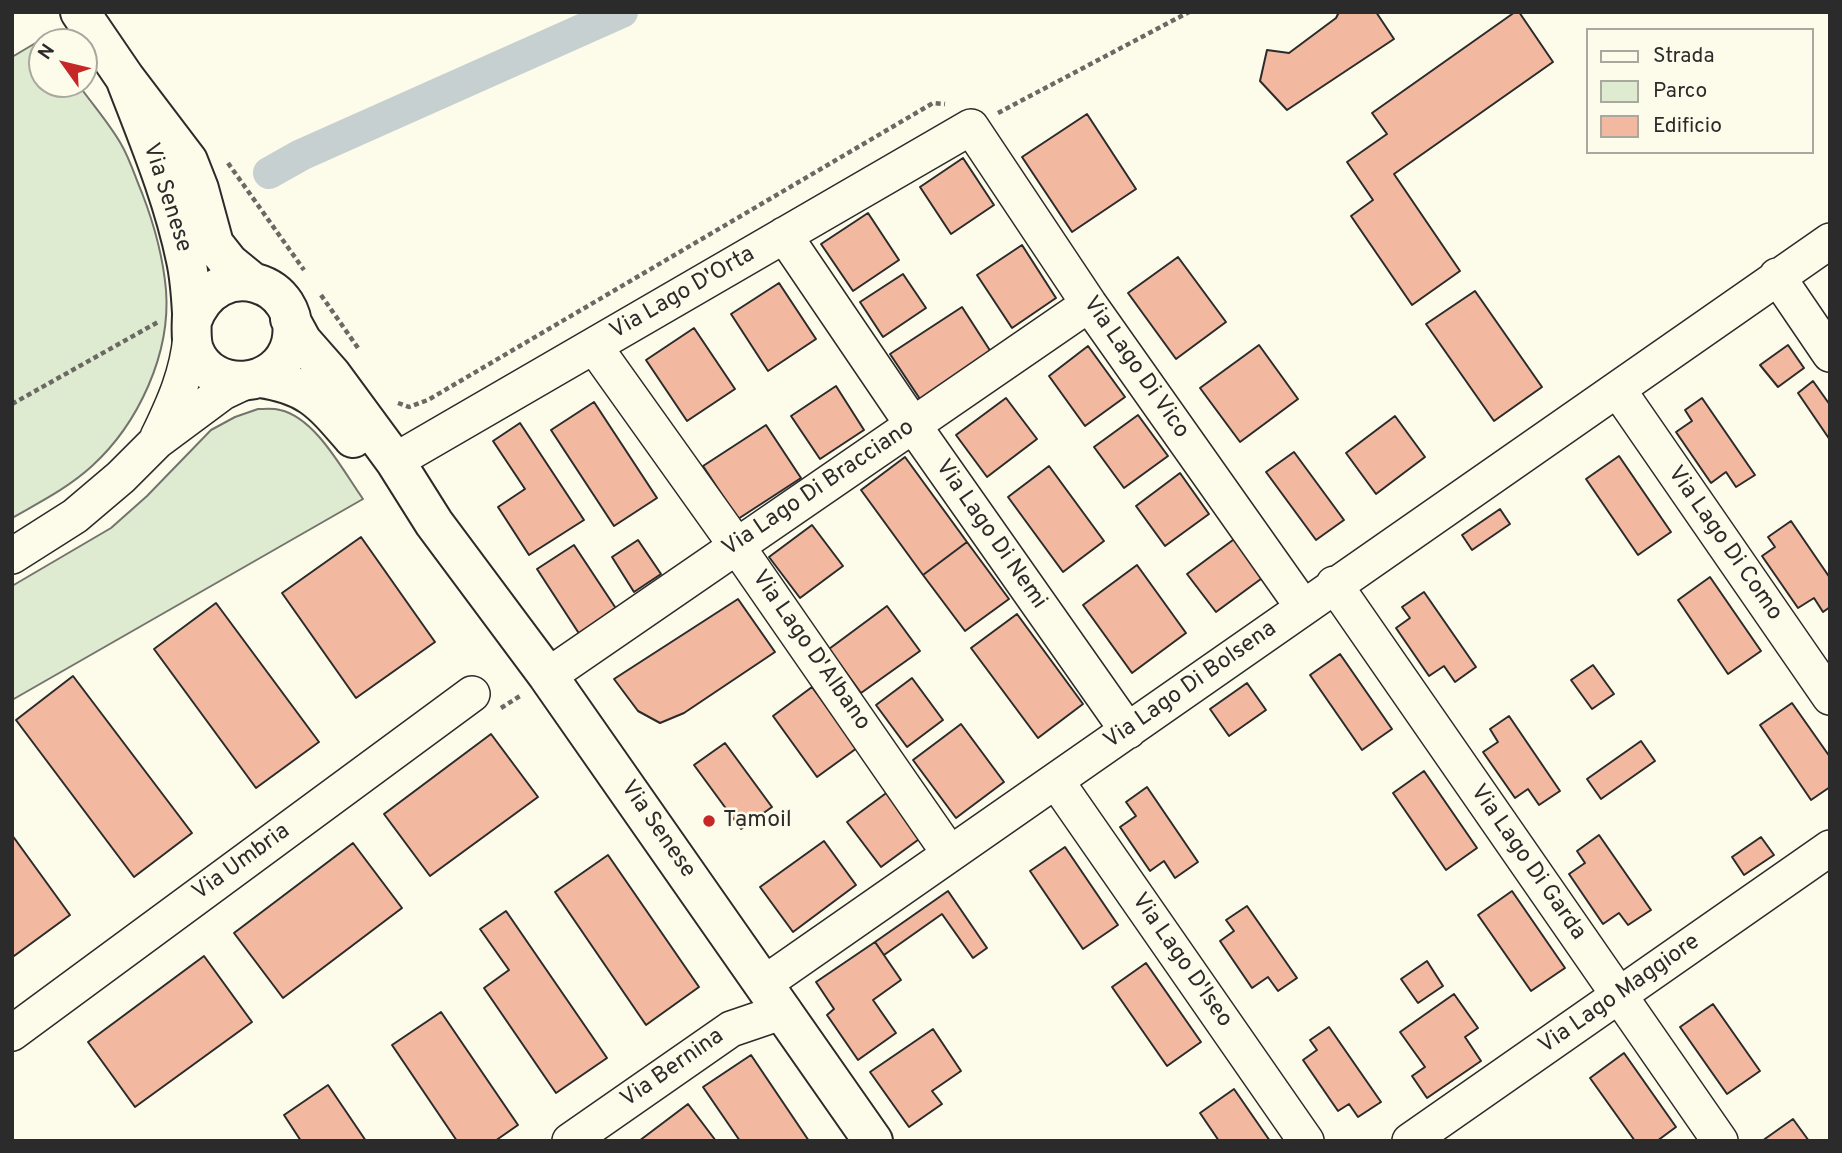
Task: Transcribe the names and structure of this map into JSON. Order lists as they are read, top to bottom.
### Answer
{
  "streets": {
    "main road": ["Via Senese"],
    "street": [
      "Via Lago D'Orta",
      "Via Lago Di Vico",
      "Via Lago Di Bracciano",
      "Via Lago Di Nemi",
      "Via Lago Di Como",
      "Via Lago D'Albano",
      "Via Lago Di Bolsena",
      "Via Umbria",
      "Via Lago Di Garda",
      "Via Lago D'Iseo",
      "Via Lago Maggiore",
      "Via Bernina"
    ]
  },
  "crossings": [
    ["Via Senese", "Via Lago D'Orta"],
    ["Via Senese", "Via Lago Di Bracciano"],
    ["Via Senese", "Via Lago Di Bolsena"],
    ["Via Senese", "Via Bernina"],
    ["Via Lago D'Orta", "Via Lago Di Vico"],
    ["Via Lago D'Orta", "Via Lago Di Nemi"],
    ["Via Lago D'Orta", "Via Lago D'Albano"],
    ["Via Lago Di Vico", "Via Lago Di Bracciano"],
    ["Via Lago Di Vico", "Via Lago Di Bolsena"],
    ["Via Lago Di Bracciano", "Via Lago Di Nemi"],
    ["Via Lago Di Bracciano", "Via Lago D'Albano"],
    ["Via Lago Di Nemi", "Via Lago Di Bolsena"],
    ["Via Lago Di Como", "Via Lago Di Bolsena"],
    ["Via Lago D'Albano", "Via Lago Di Bolsena"],
    ["Via Lago Di Bolsena", "Via Lago Di Garda"],
    ["Via Lago Di Bolsena", "Via Lago D'Iseo"],
    ["Via Lago Di Bolsena", "Via Bernina"],
    ["Via Lago Di Garda", "Via Lago Maggiore"]
  ],
  "places": ["Tamoil"],
  "legend": ["Strada", "Parco", "Edificio"],
  "north": "top left"
}
